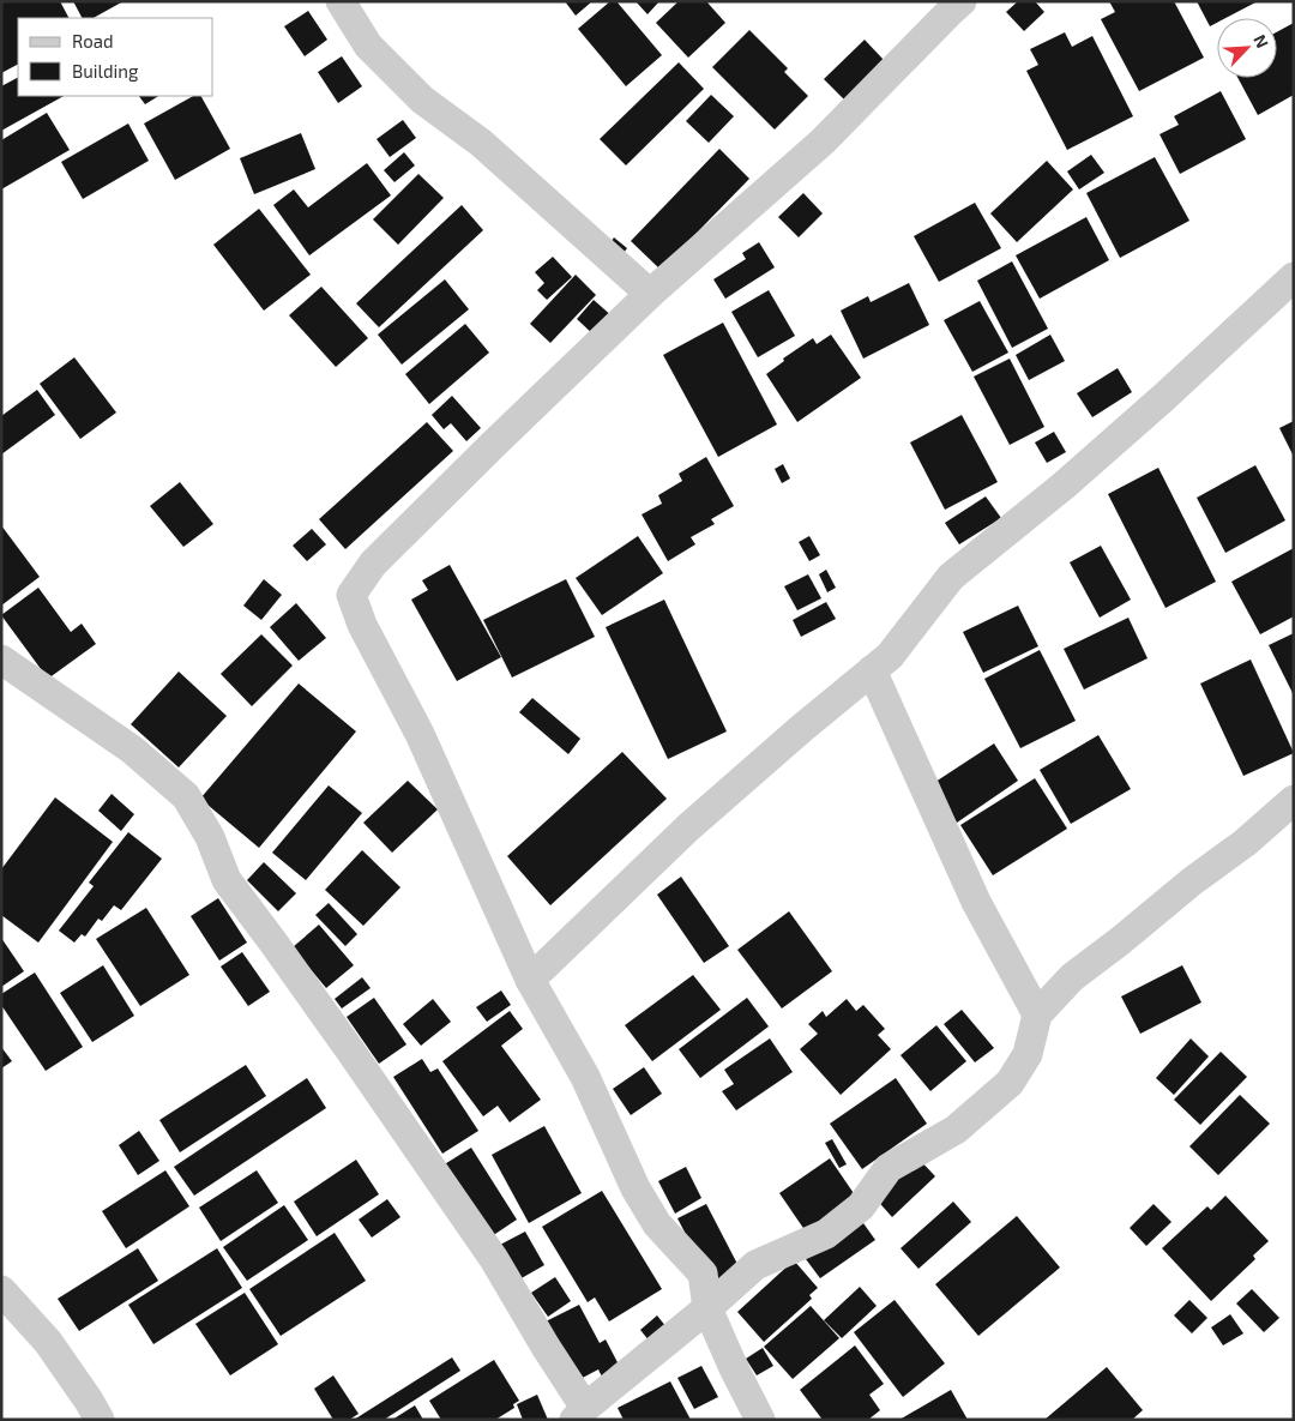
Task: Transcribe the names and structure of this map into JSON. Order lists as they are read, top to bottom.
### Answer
{
  "legend": ["Road", "Building"],
  "north": "top right"
}
